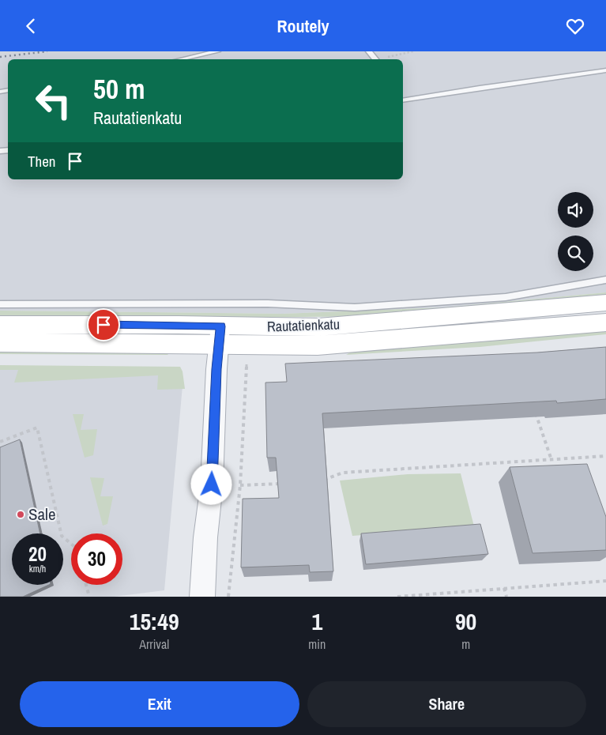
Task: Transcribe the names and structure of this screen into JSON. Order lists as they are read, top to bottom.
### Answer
{
  "streets": {
    "main road": ["Rautatienkatu"]
  },
  "places": ["Sale"],
  "page": {
    "header": "Routely",
    "turn": ["50 m", "Rautatienkatu"],
    "then": "Then",
    "speed": "20 km/h",
    "limit": "30",
    "eta": [
      "15:49",
      "Arrival",
      "1",
      "min",
      "90",
      "m"
    ],
    "buttons": ["Exit", "Share"]
  }
}
